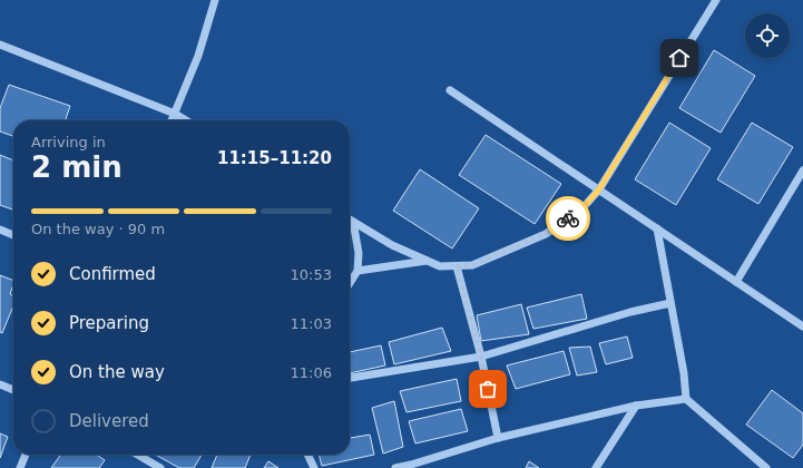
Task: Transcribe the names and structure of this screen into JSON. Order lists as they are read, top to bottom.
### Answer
{
  "page": {
    "heading": ["2 min", "Arriving in", "11:15–11:20"],
    "bar": "On the way · 90 m",
    "list": [
      ["Confirmed", "10:53"],
      ["Preparing", "11:03"],
      ["On the way", "11:06"],
      "Delivered"
    ]
  }
}
